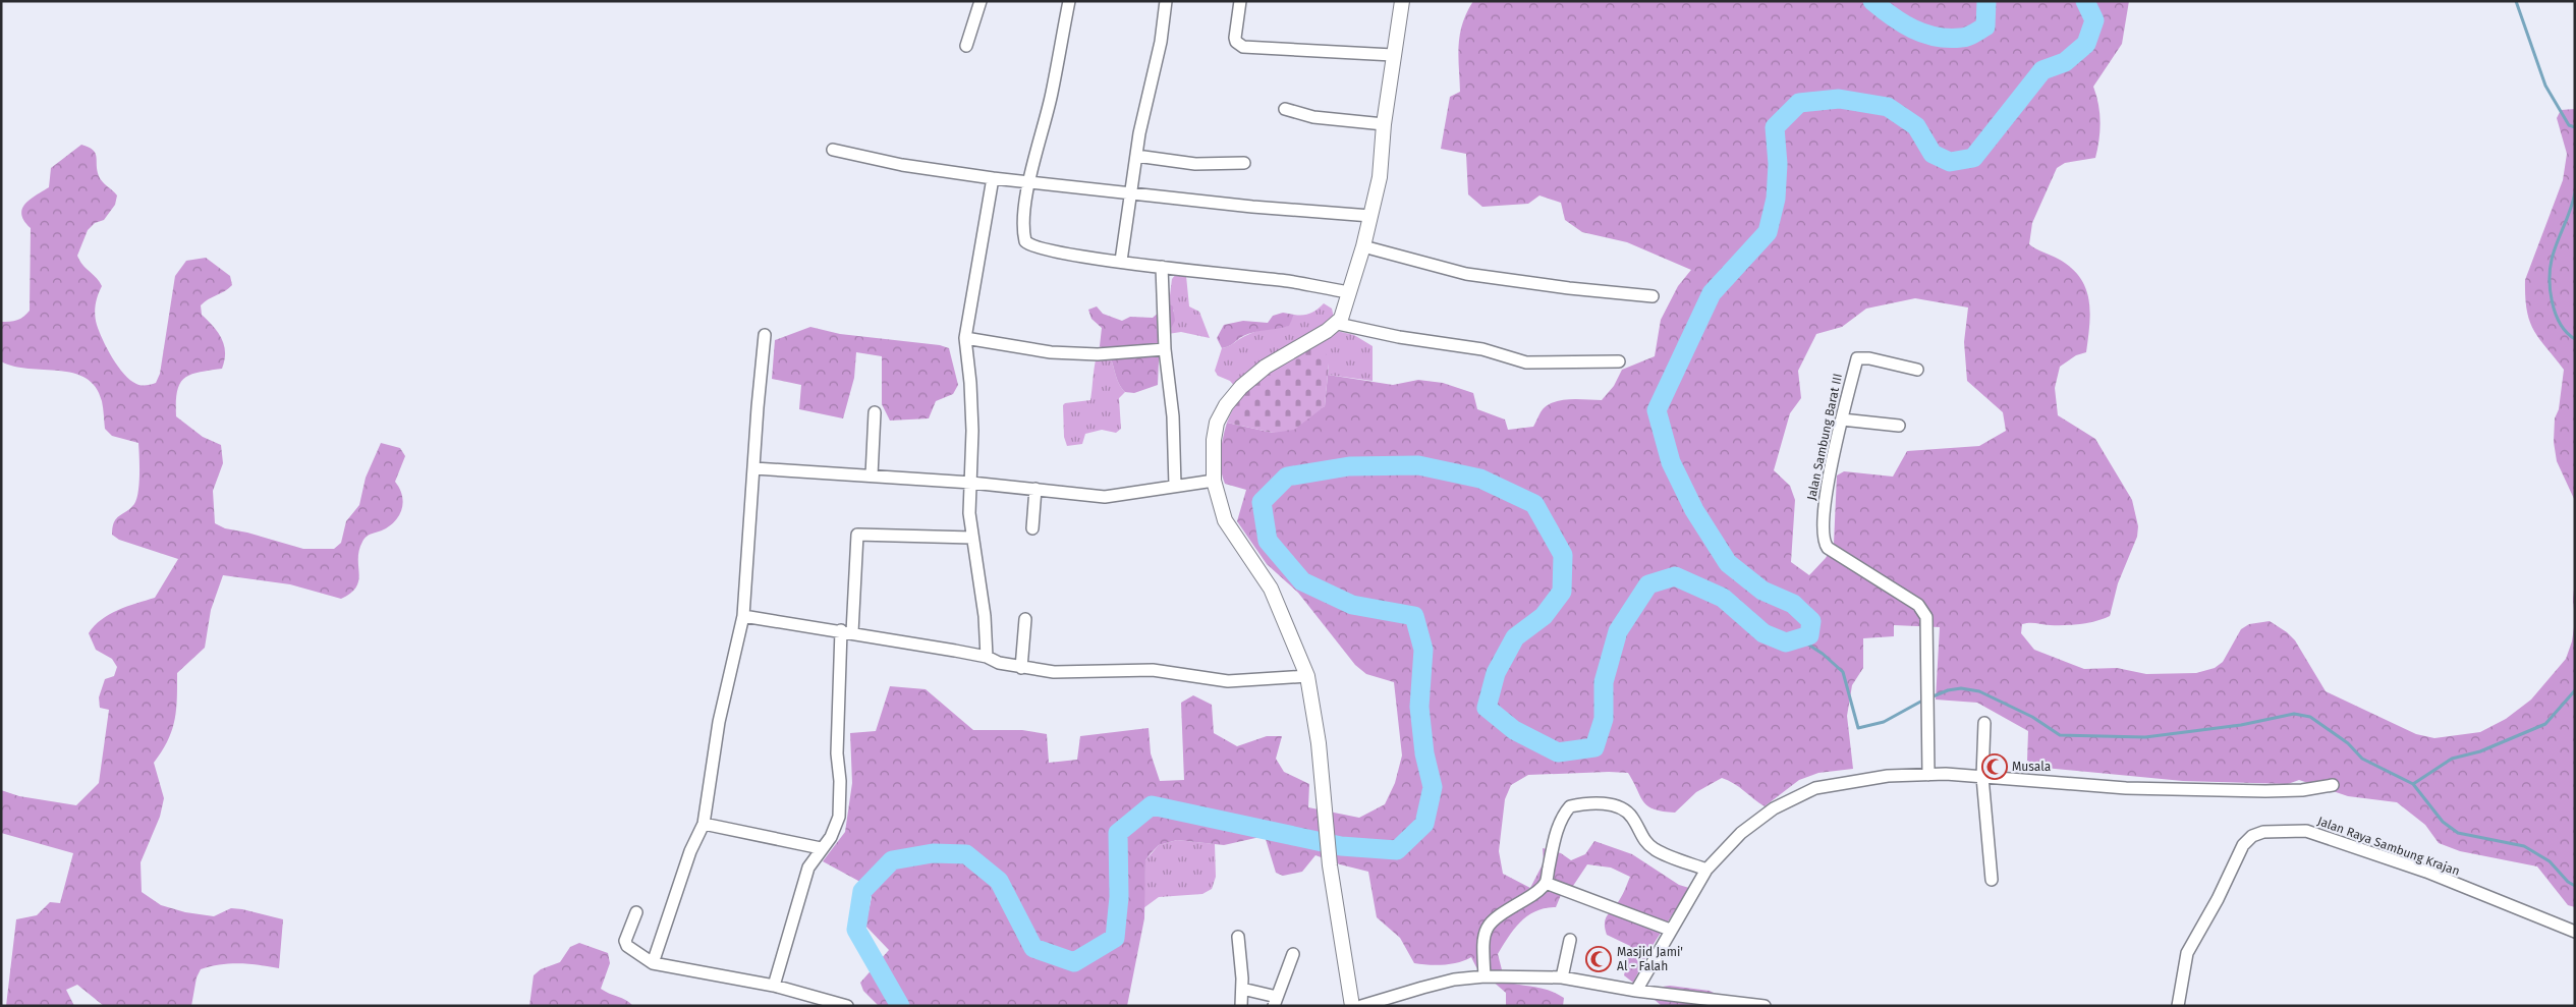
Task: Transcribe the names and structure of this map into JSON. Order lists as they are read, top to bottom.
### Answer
{
  "streets": {
    "street": ["Jalan Sambung Barat III", "Jalan Raya Sambung Krajan"]
  },
  "places": {
    "mosque": ["Musala", "Masjid Jami' Al - Falah"]
  }
}
